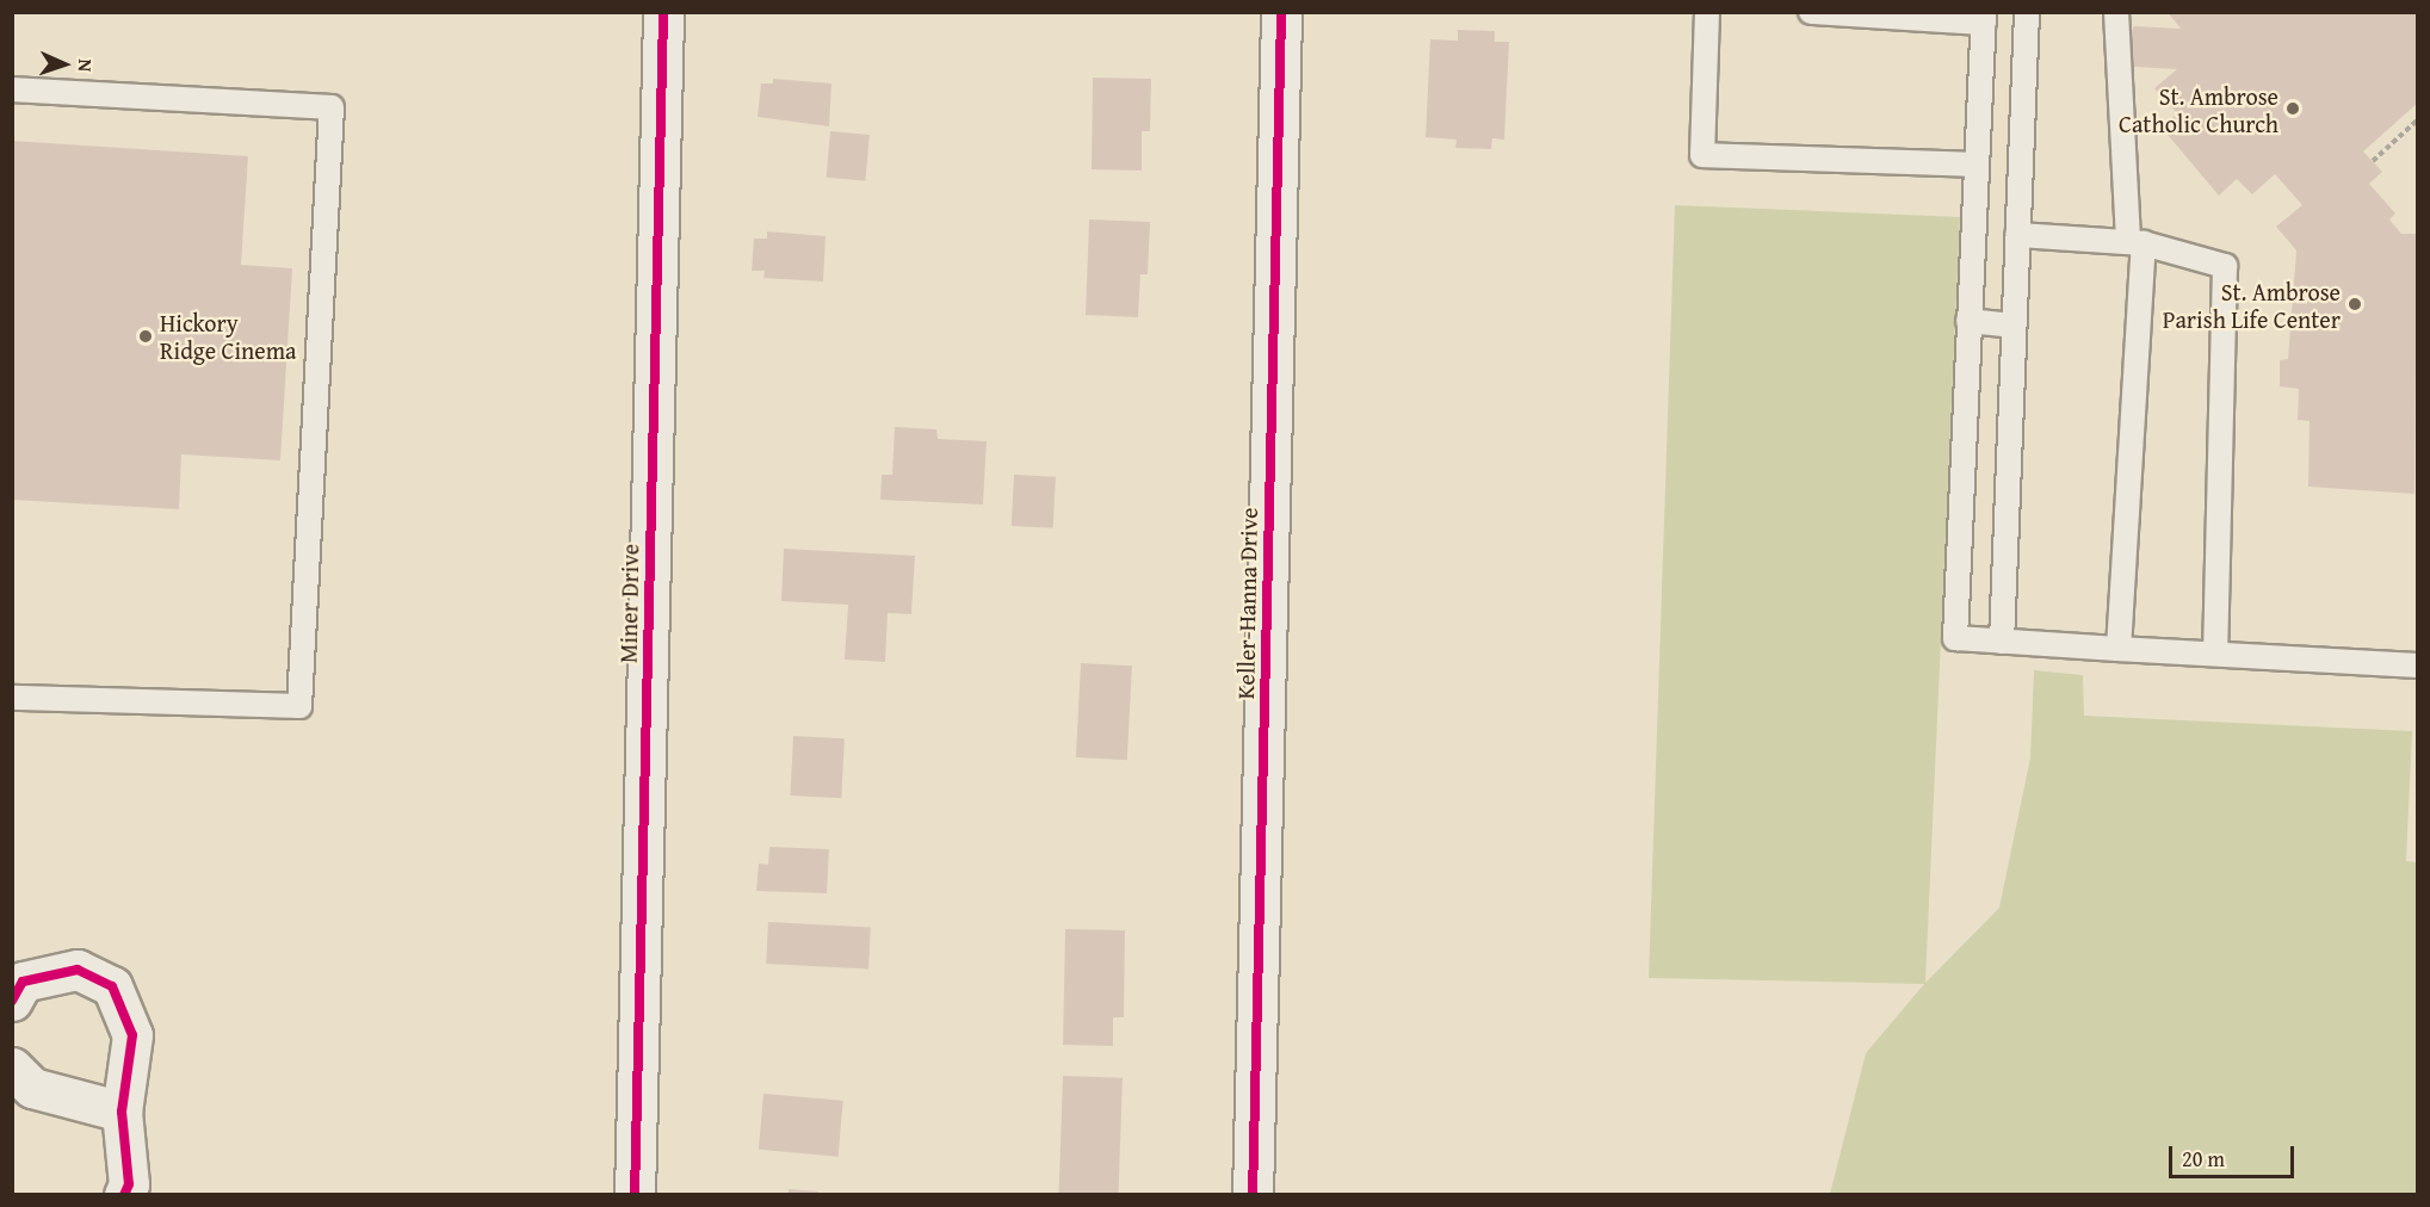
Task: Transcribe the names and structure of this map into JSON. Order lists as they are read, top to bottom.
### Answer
{
  "streets": {
    "street": ["Miner Drive", "Keller-Hanna Drive"]
  },
  "places": ["St. Ambrose Catholic Church", "St. Ambrose Parish Life Center", "Hickory Ridge Cinema"],
  "scale_bar": "20 m",
  "north": "right"
}
